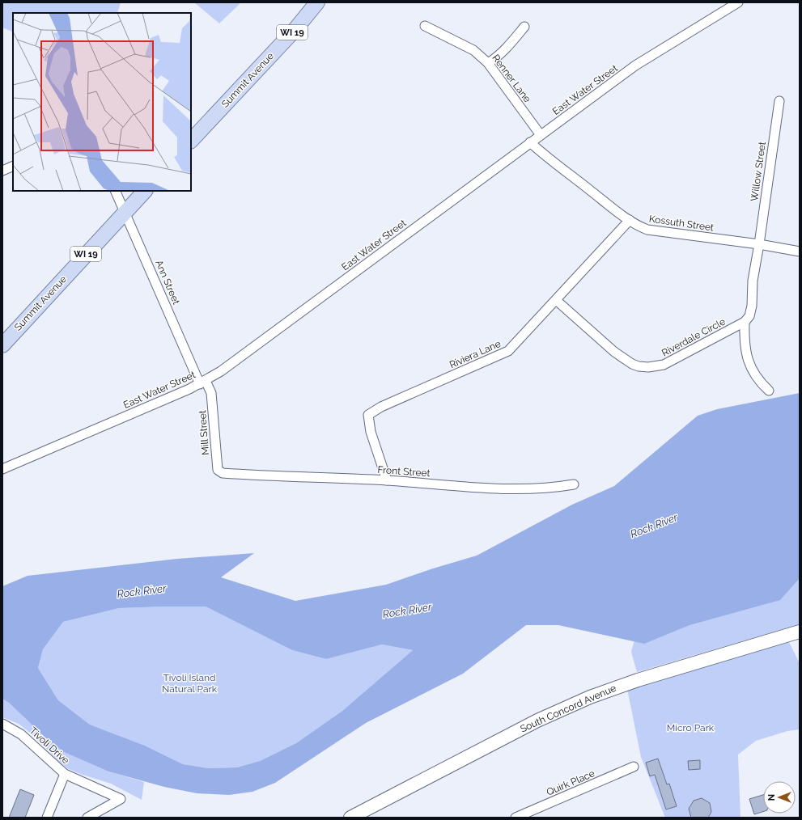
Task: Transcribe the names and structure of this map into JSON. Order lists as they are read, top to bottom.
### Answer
{
  "streets": {
    "main road": ["WI 19", "Summit Avenue"],
    "street": [
      "Renner Lane",
      "East Water Street",
      "Willow Street",
      "Kossuth Street",
      "Ann Street",
      "Riverdale Circle",
      "Riviera Lane",
      "Mill Street",
      "Front Street",
      "South Concord Avenue",
      "Tivoli Drive",
      "Quirk Place"
    ]
  },
  "crossings": [
    ["Renner Lane", "East Water Street"],
    ["Summit Avenue", "Ann Street"],
    ["East Water Street", "Kossuth Street"],
    ["East Water Street", "Ann Street"],
    ["East Water Street", "Mill Street"],
    ["Willow Street", "Kossuth Street"],
    ["Kossuth Street", "Riviera Lane"],
    ["Ann Street", "Mill Street"],
    ["Riverdale Circle", "Riviera Lane"],
    ["Riviera Lane", "Front Street"],
    ["Mill Street", "Front Street"]
  ],
  "water": ["Rock River"],
  "parks": ["Tivoli Island Natural Park", "Micro Park"],
  "north": "left"
}
